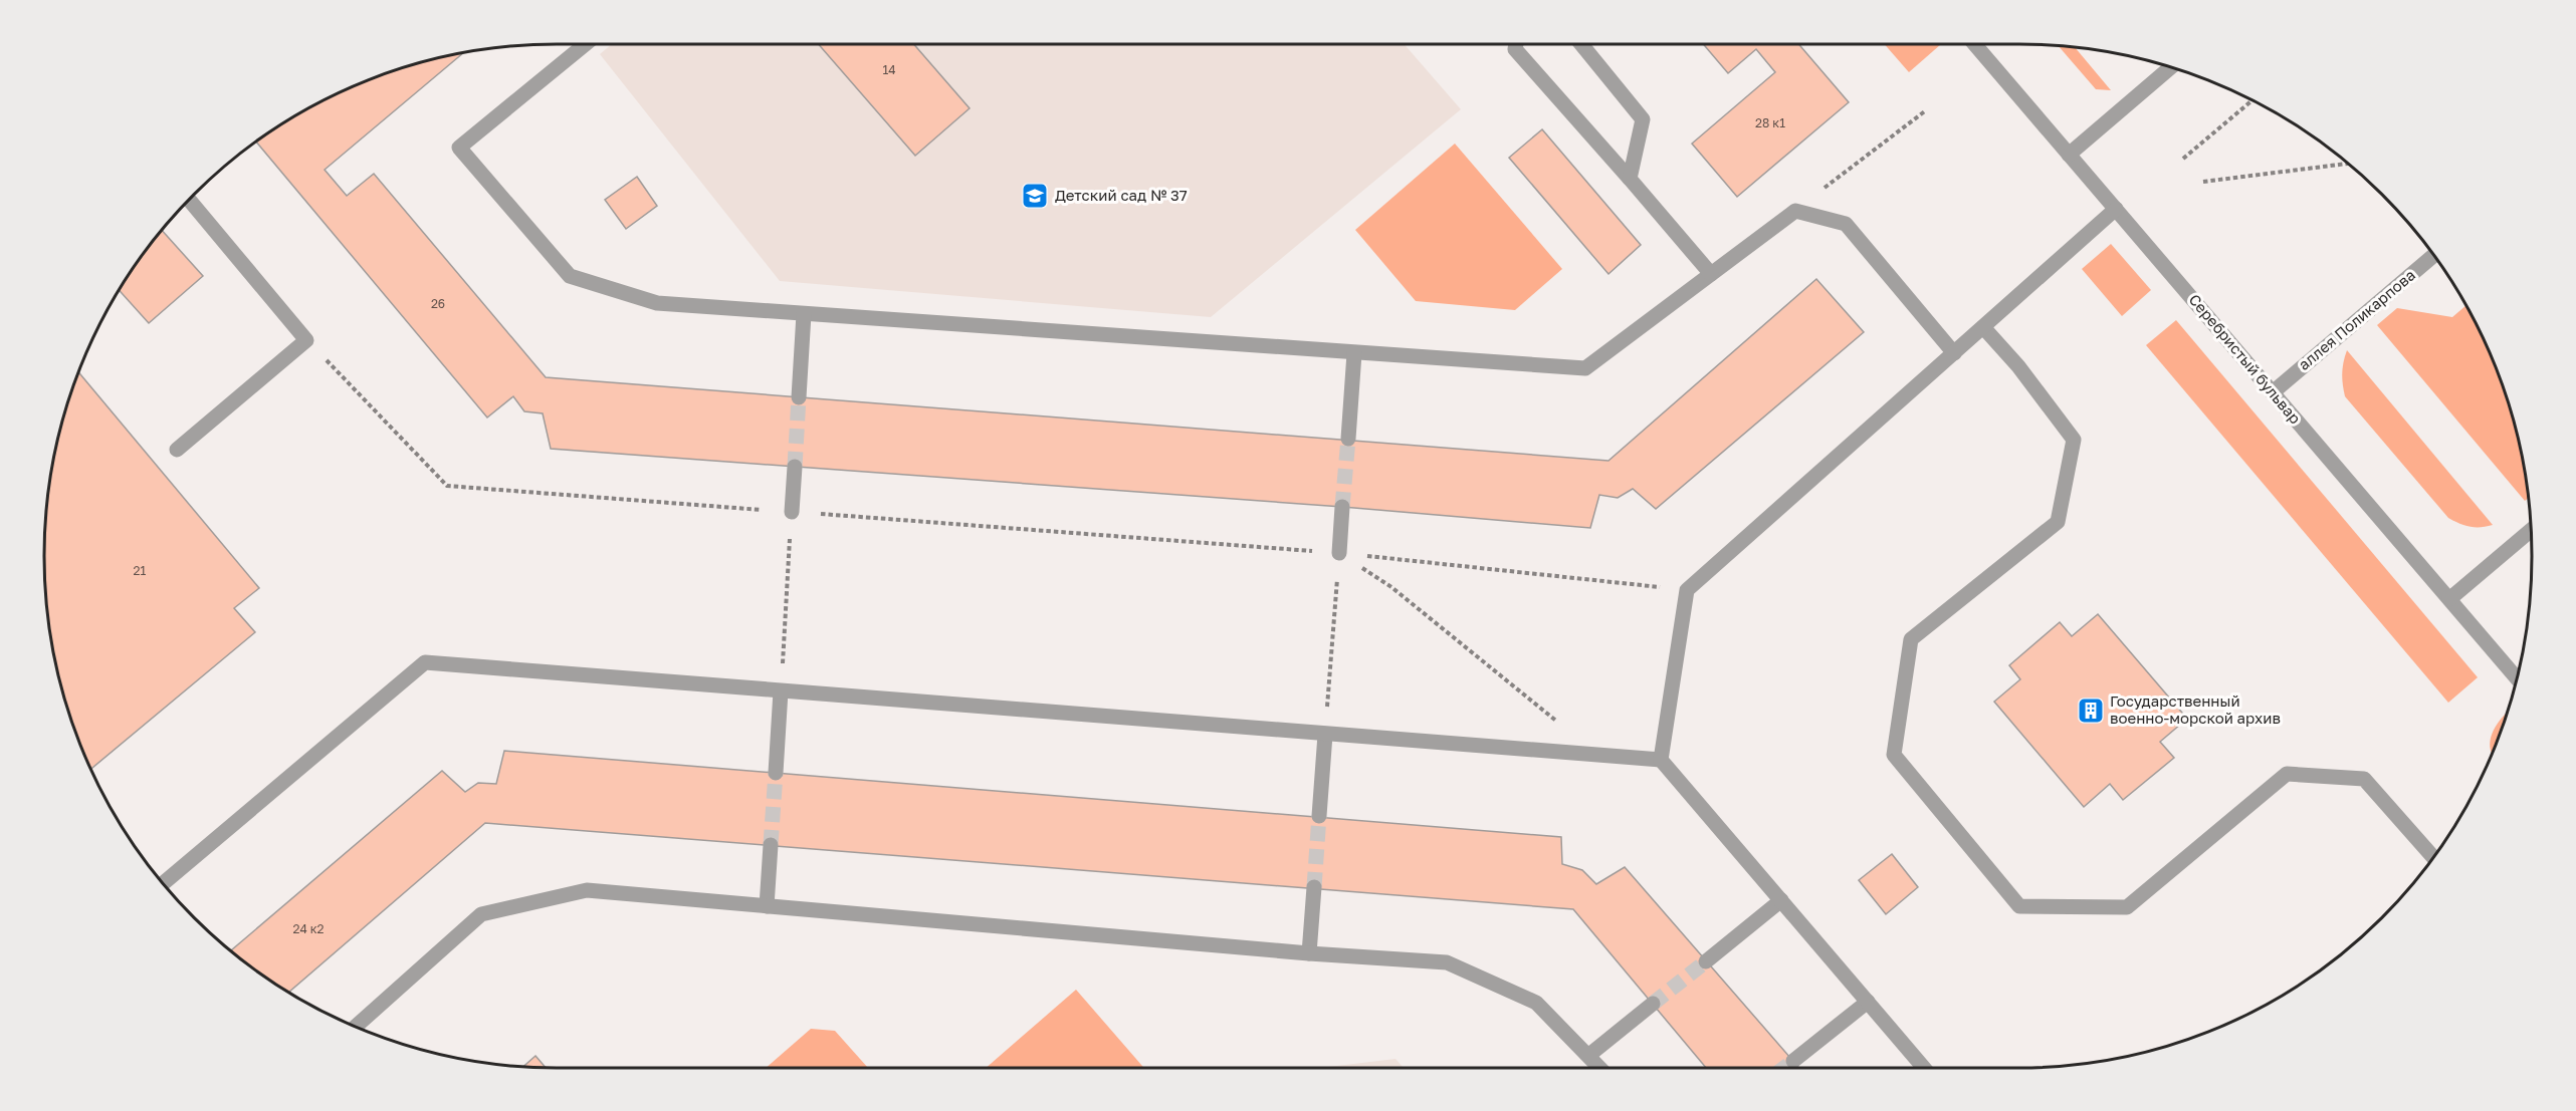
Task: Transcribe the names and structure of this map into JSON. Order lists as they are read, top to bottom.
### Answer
{
  "streets": {
    "street": ["аллея Поликарпова", "Серебристый бульвар"]
  },
  "crossings": [
    ["аллея Поликарпова", "Серебристый бульвар"]
  ],
  "places": {
    "school or university": ["Детский сад № 37"],
    "building": ["Государственный военно-морской архив"]
  },
  "house_numbers": [
    "14",
    "28 к1",
    "26",
    "21",
    "24 к2"
  ]
}
